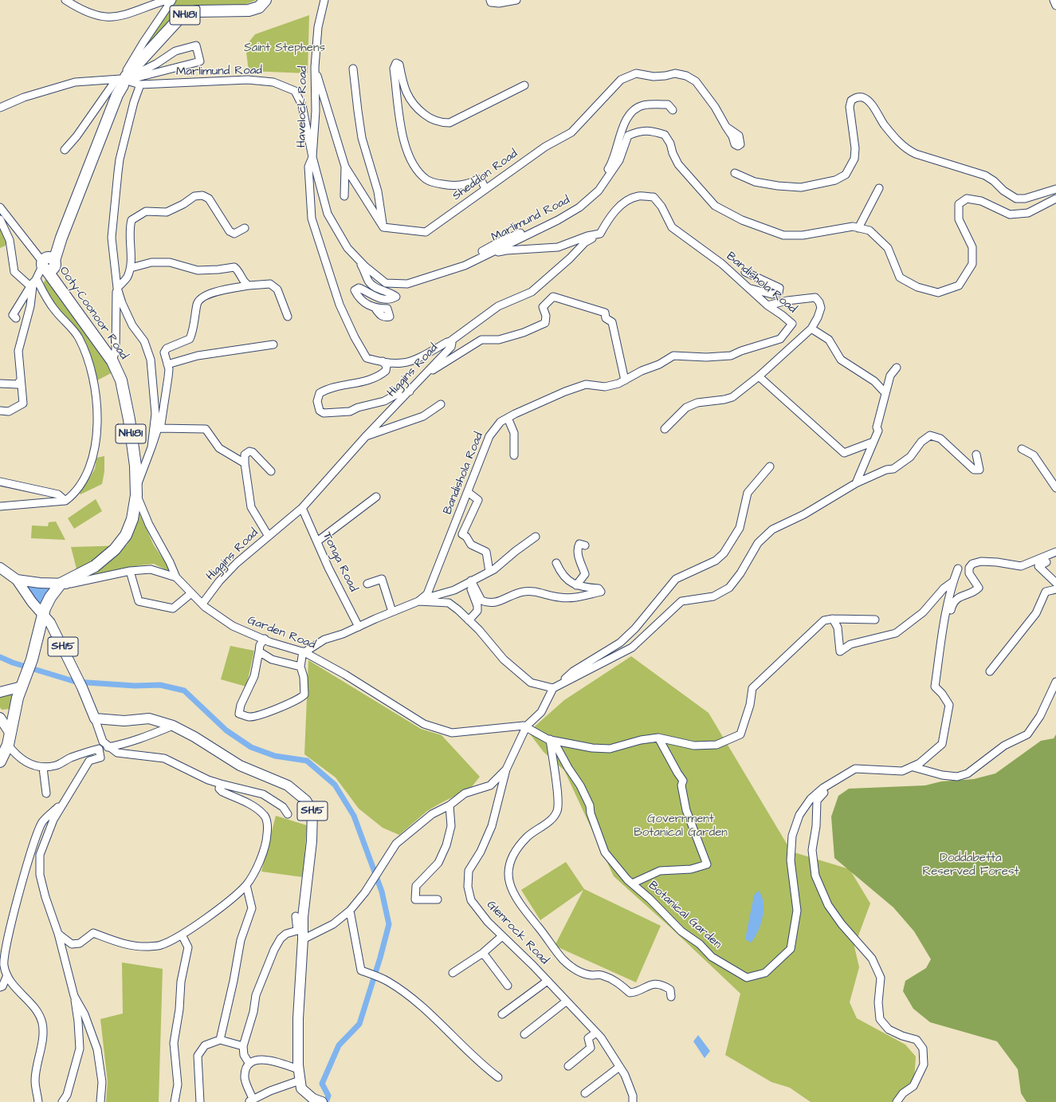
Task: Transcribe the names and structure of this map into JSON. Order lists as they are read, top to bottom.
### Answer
{
  "streets": {
    "highway": ["NH181", "Ooty-Coonoor Road"],
    "main road": ["SH15"],
    "street": [
      "Marlimund Road",
      "Havelock Road",
      "Sheddon Road",
      "Bandishola Road",
      "Higgins Road",
      "Tonga Road",
      "Garden Road",
      "Botanical Garden",
      "Glenrock Road"
    ]
  },
  "crossings": [
    ["NH181", "Ooty-Coonoor Road"],
    ["NH181", "SH15"],
    ["Marlimund Road", "Havelock Road"],
    ["Marlimund Road", "Ooty-Coonoor Road"],
    ["Marlimund Road", "Higgins Road"],
    ["Havelock Road", "Higgins Road"],
    ["Bandishola Road", "Tonga Road"],
    ["Bandishola Road", "Garden Road"],
    ["Ooty-Coonoor Road", "Garden Road"],
    ["Ooty-Coonoor Road", "SH15"],
    ["Higgins Road", "Tonga Road"],
    ["Higgins Road", "Garden Road"],
    ["Garden Road", "Botanical Garden"]
  ],
  "parks": ["Saint Stephens", "Government Botanical Garden", "Doddabetta Reserved Forest"]
}
